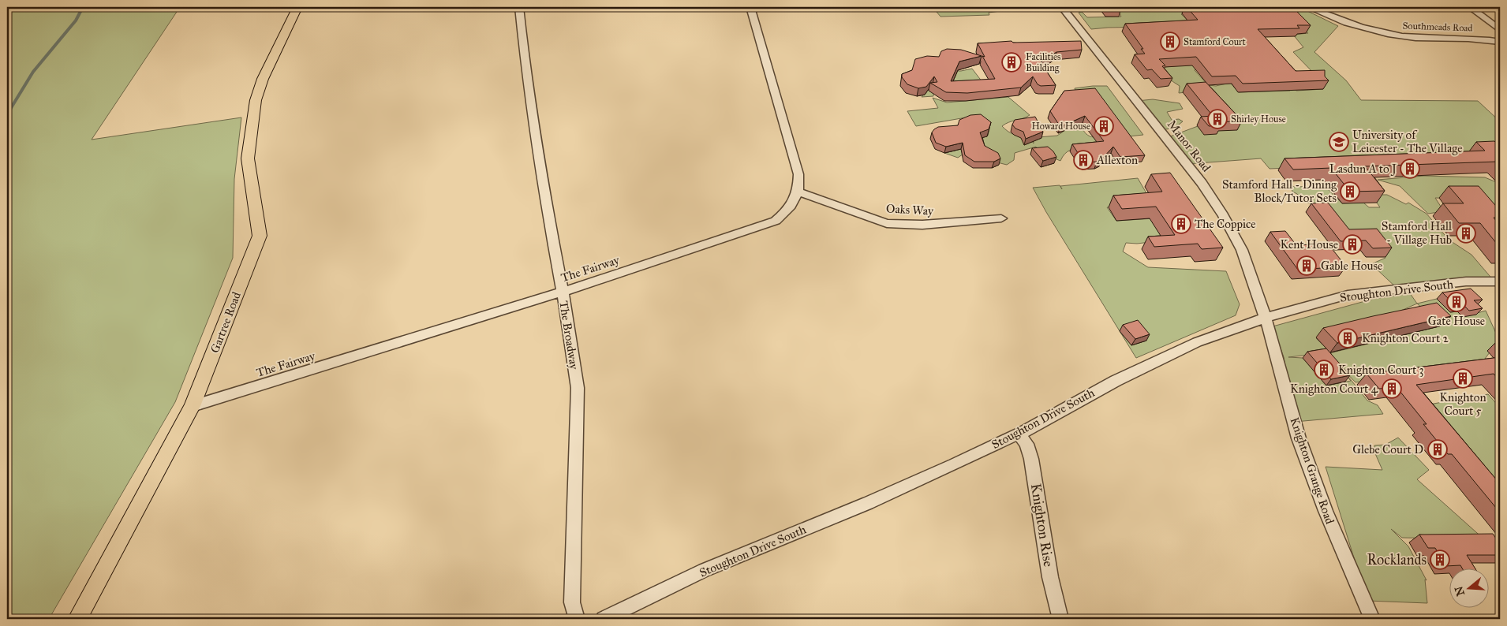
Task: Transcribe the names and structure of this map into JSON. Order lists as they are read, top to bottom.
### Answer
{
  "streets": {
    "main road": ["Gartree Road"],
    "street": [
      "Southmeads Road",
      "Manor Road",
      "Oaks Way",
      "The Fairway",
      "Stoughton Drive South",
      "The Broadway",
      "Knighton Grange Road",
      "Knighton Rise"
    ]
  },
  "crossings": [
    ["Manor Road", "Stoughton Drive South"],
    ["Manor Road", "Knighton Grange Road"],
    ["Oaks Way", "The Fairway"],
    ["The Fairway", "Gartree Road"],
    ["The Fairway", "The Broadway"],
    ["Stoughton Drive South", "Knighton Grange Road"],
    ["Stoughton Drive South", "Knighton Rise"]
  ],
  "places": {
    "building": [
      "Stamford Court",
      "Facilities Building",
      "Shirley House",
      "Howard House",
      "Allexton",
      "Lasdun A to J",
      "Stamford Hall - Dining Block/Tutor Sets",
      "The Coppice",
      "Stamford Hall - Village Hub",
      "Kent House",
      "Gable House",
      "Gate House",
      "Knighton Court 2",
      "Knighton Court 3",
      "Knighton Court 5",
      "Knighton Court 4",
      "Glebe Court D",
      "Rocklands"
    ],
    "school or university": ["University of Leicester - The Village"]
  },
  "north": "left"
}
